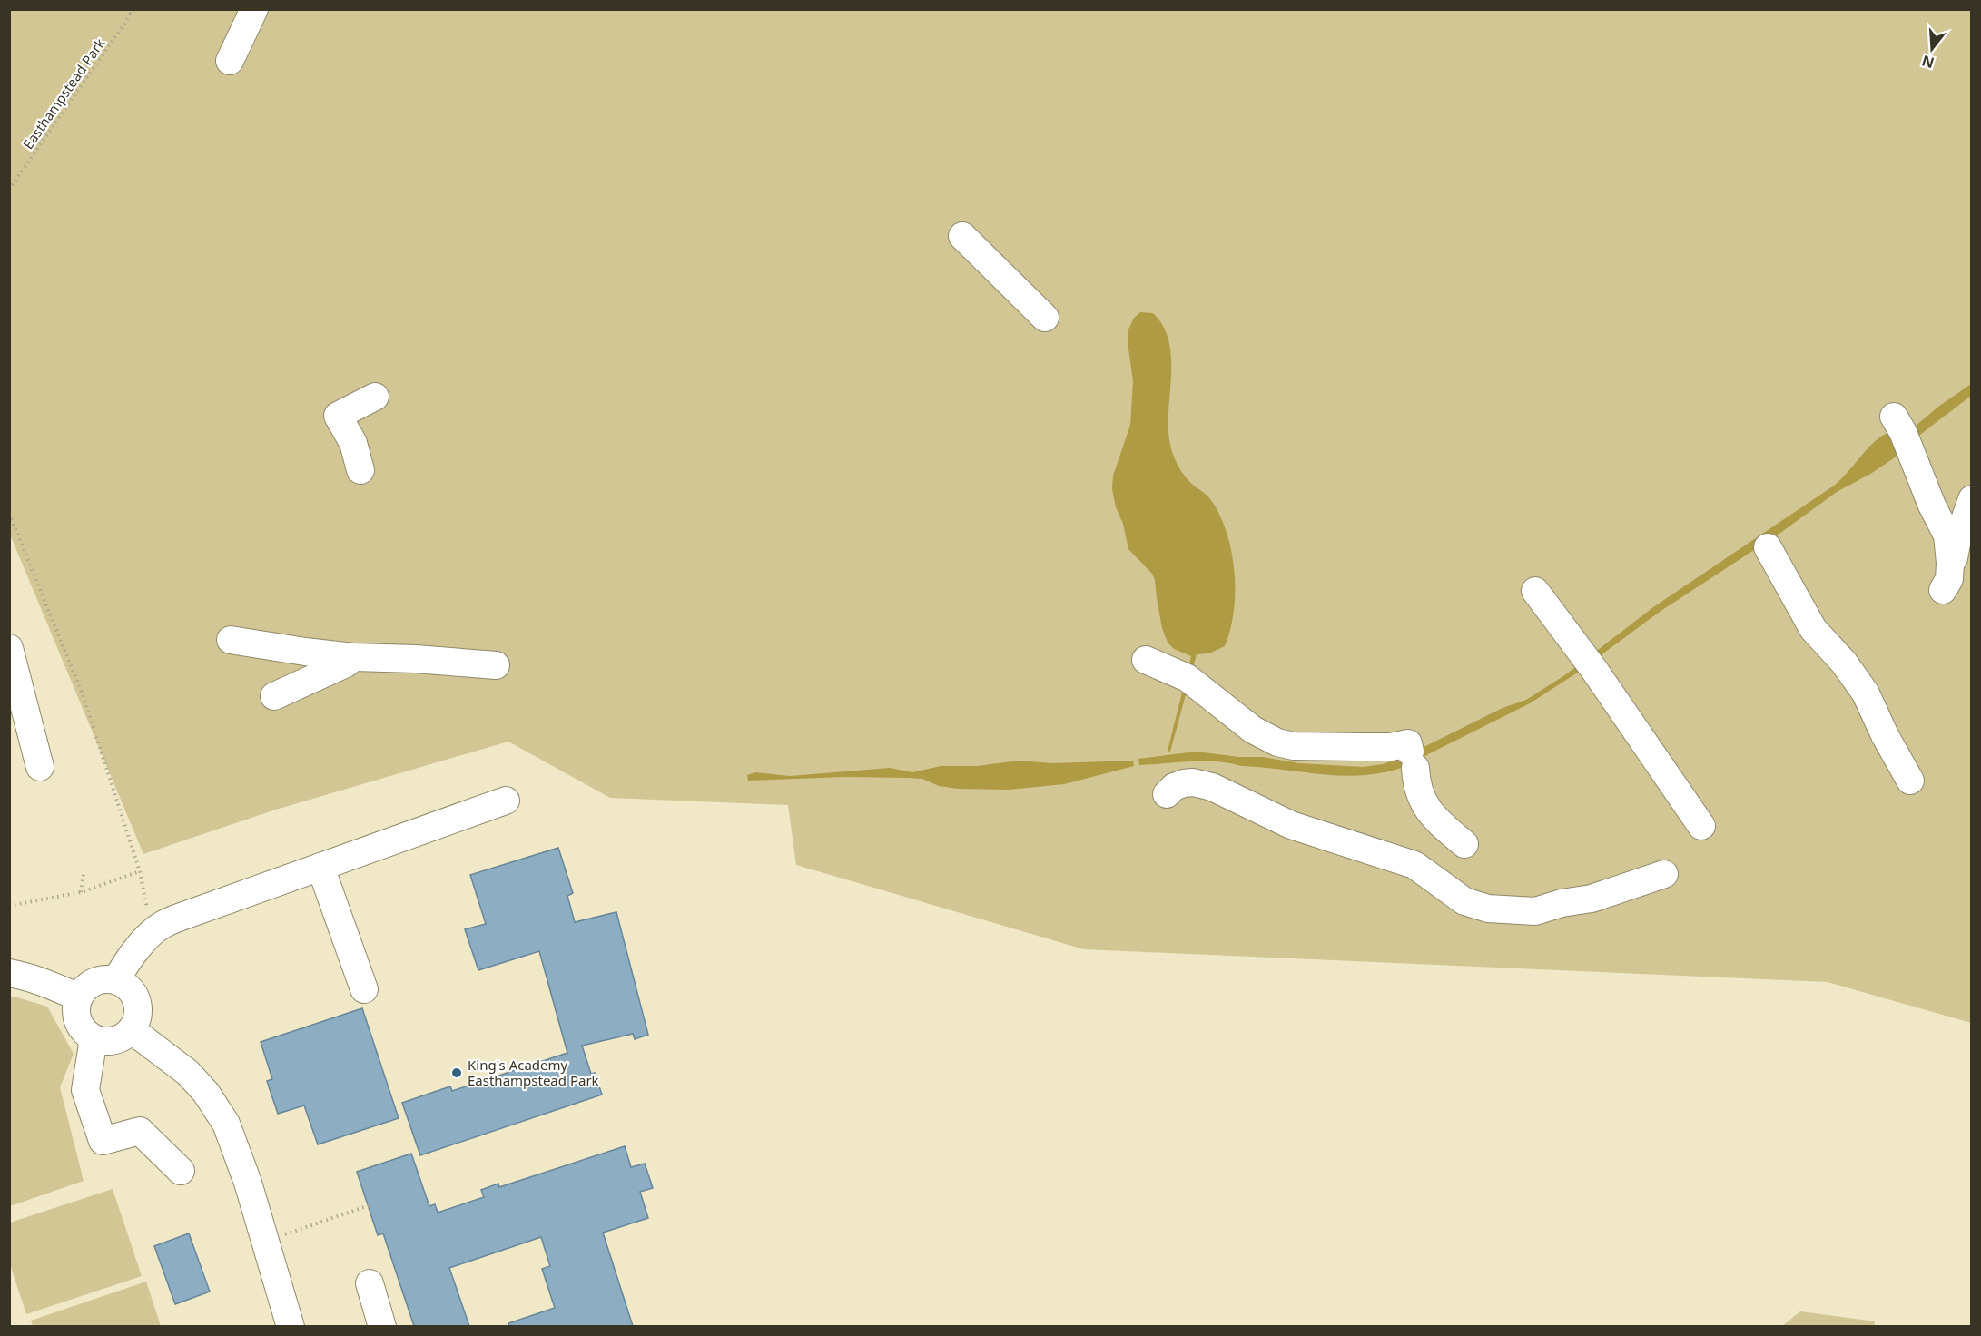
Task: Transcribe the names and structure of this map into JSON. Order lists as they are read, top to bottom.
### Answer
{
  "streets": {
    "path": ["Easthampstead Park"]
  },
  "places": ["King's Academy Easthampstead Park"],
  "north": "bottom"
}
